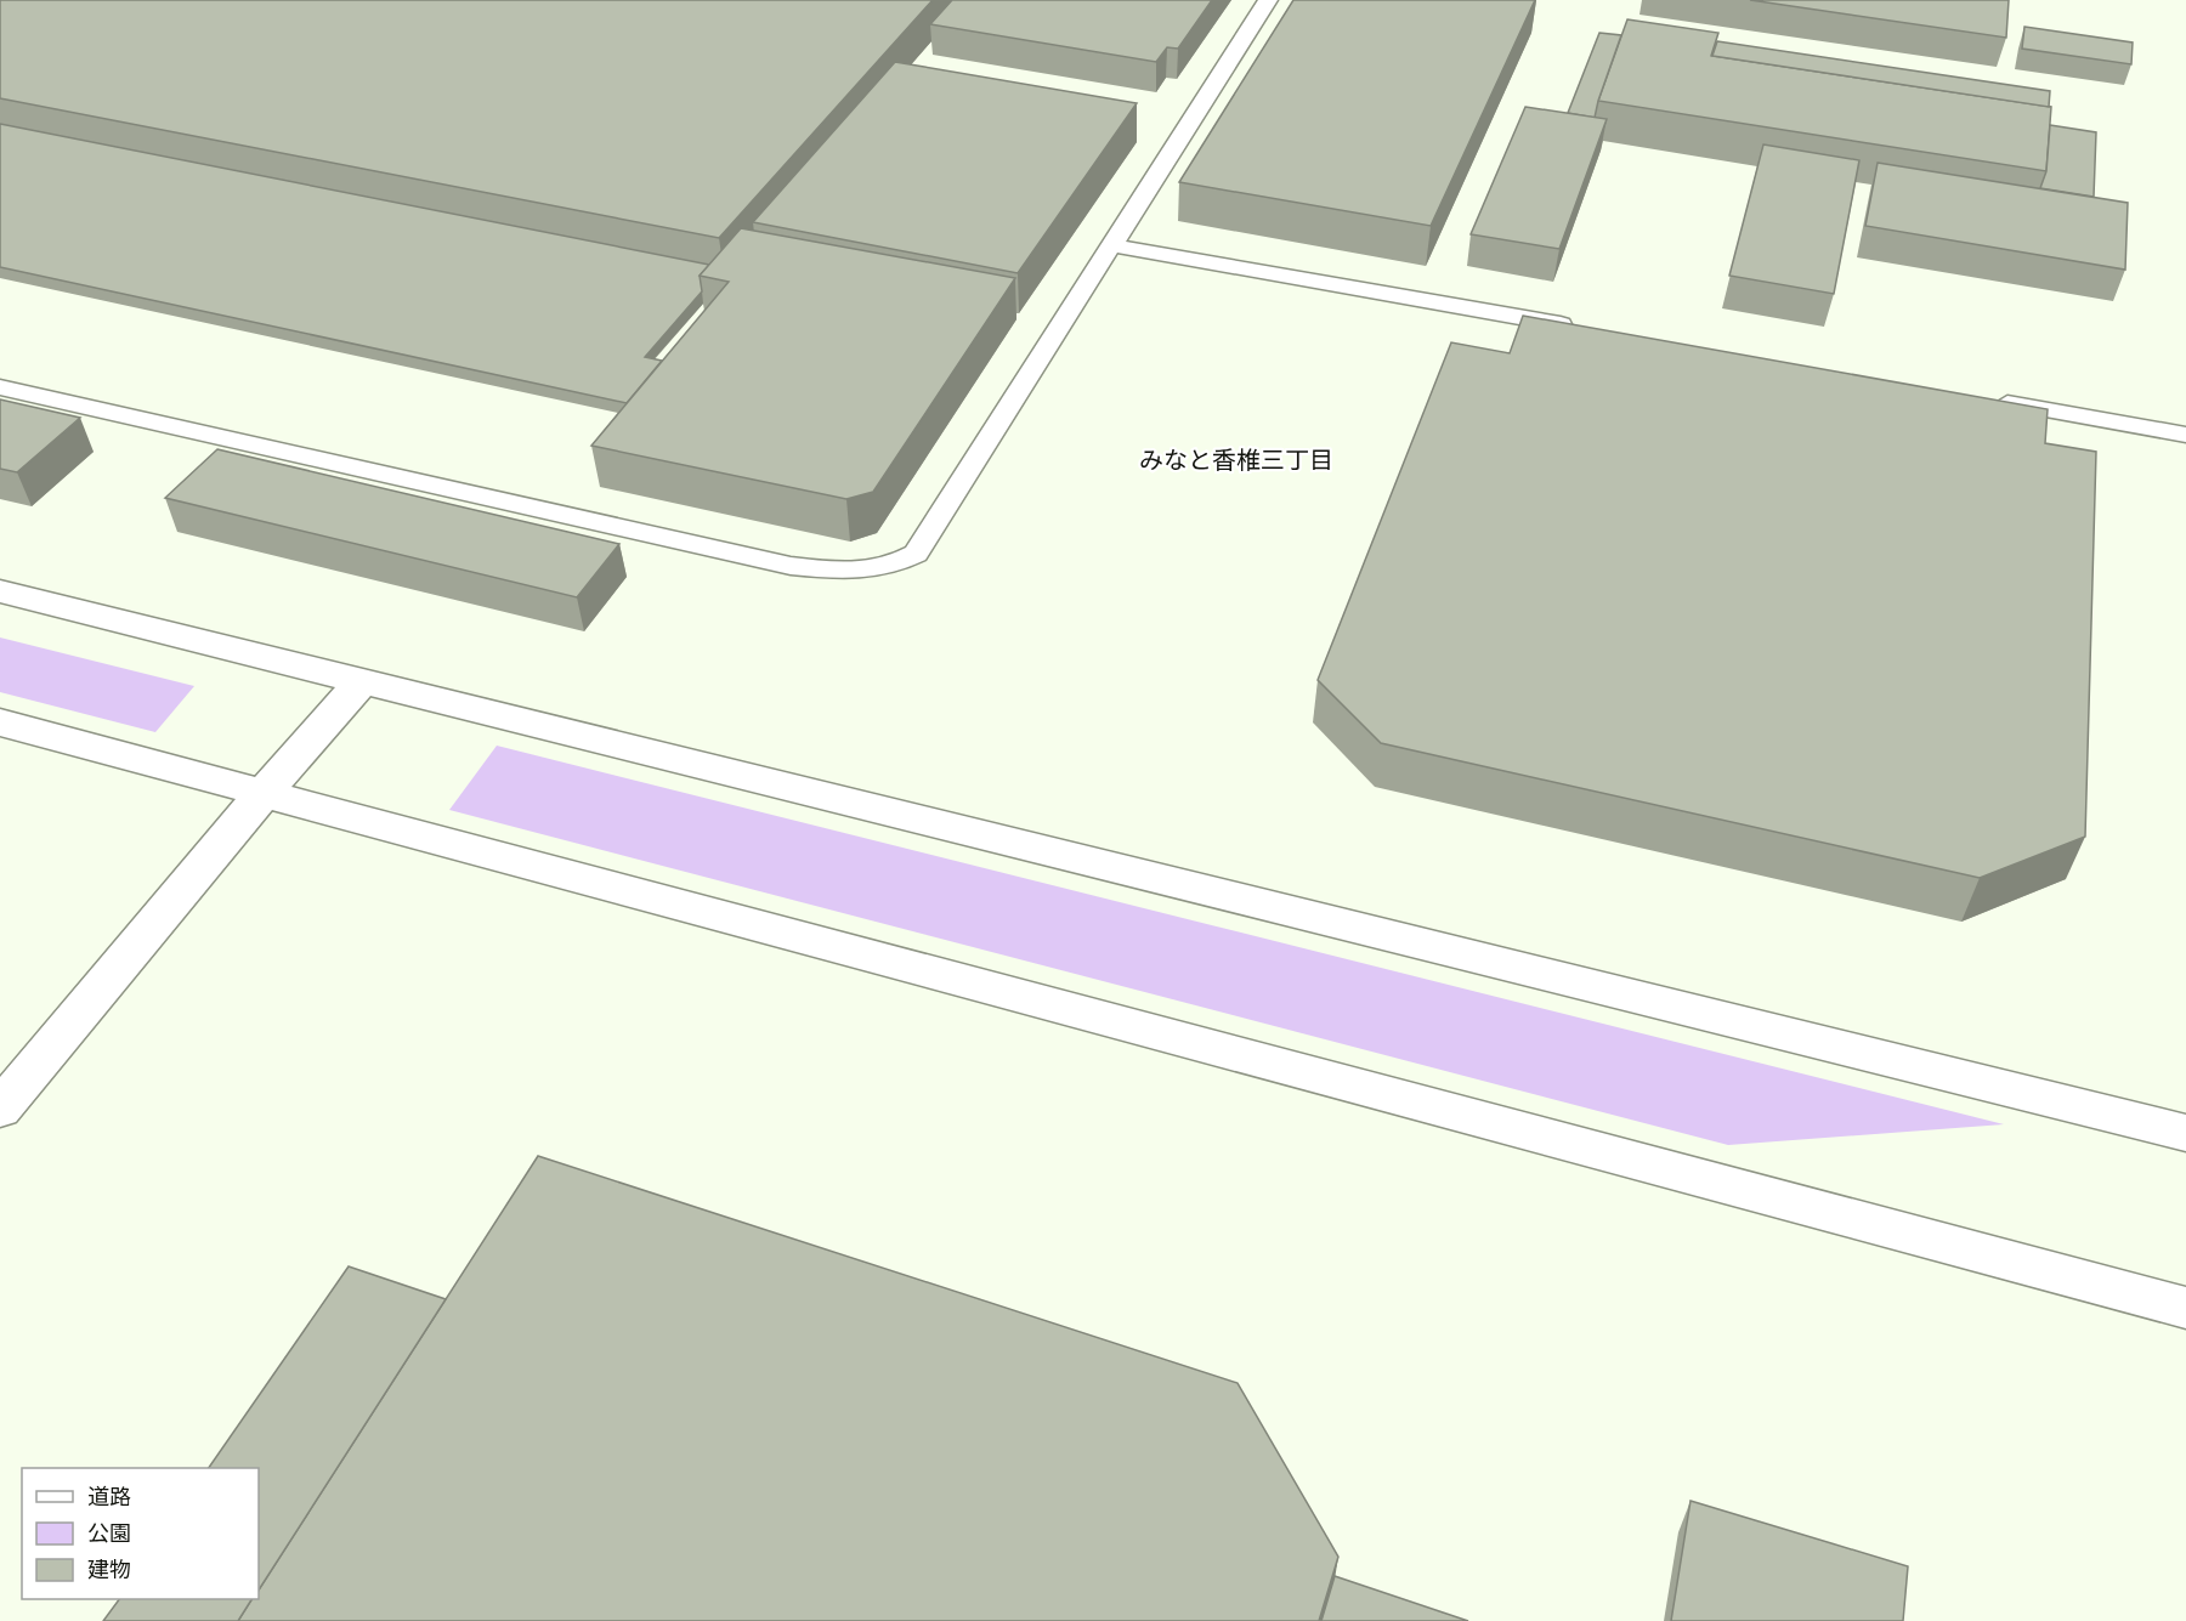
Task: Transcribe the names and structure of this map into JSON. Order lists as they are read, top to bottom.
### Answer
{
  "districts": ["みなと香椎三丁目"],
  "legend": ["道路", "公園", "建物"]
}
